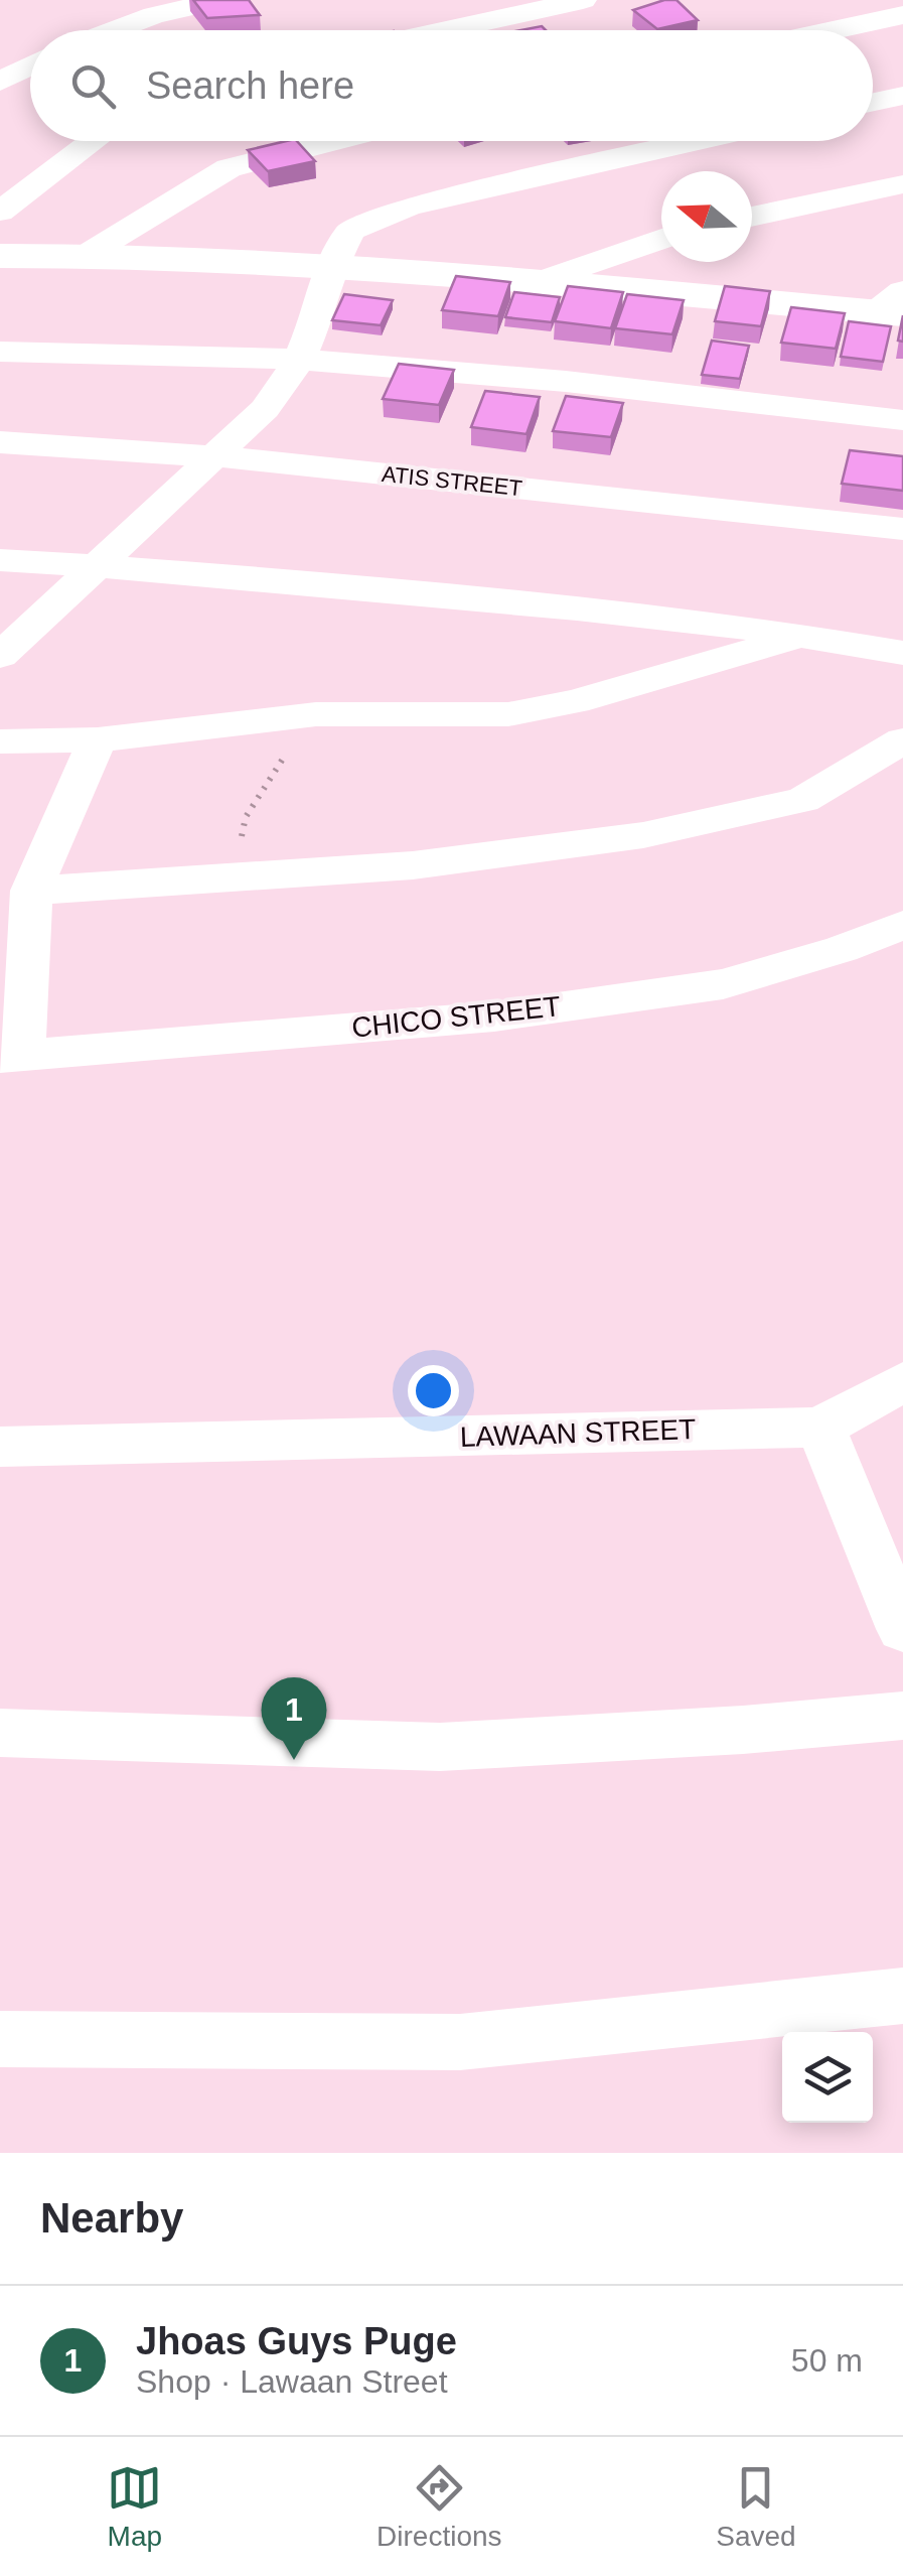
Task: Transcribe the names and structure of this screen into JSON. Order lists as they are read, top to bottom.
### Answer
{
  "streets": {
    "street": ["ATIS STREET", "CHICO STREET", "LAWAAN STREET"]
  },
  "north": "left",
  "page": {
    "search": "Search here",
    "pins": "1",
    "heading": "Nearby",
    "list": [
      {
        "mark": "1",
        "name": "Jhoas Guys Puge",
        "note": "Shop · Lawaan Street",
        "value": "50 m"
      }
    ],
    "nav": ["Map", "Directions", "Saved"]
  }
}
